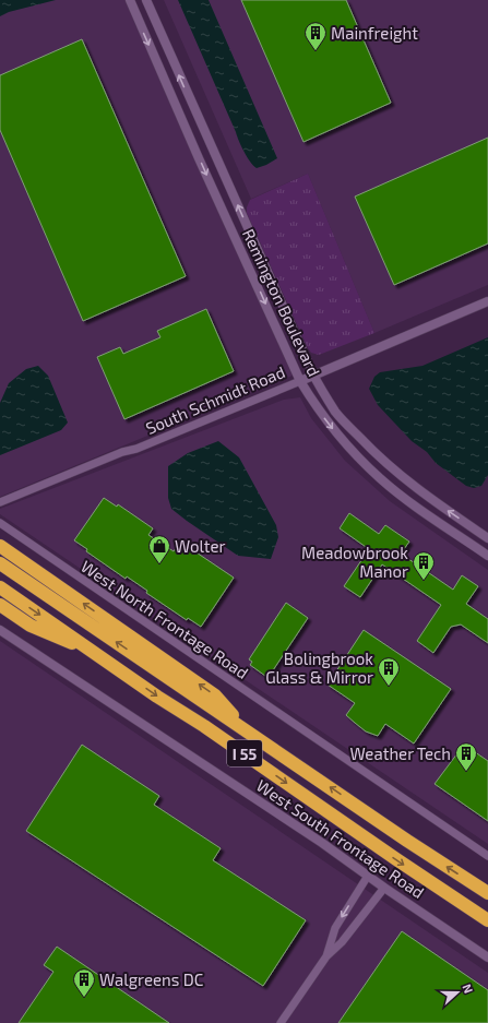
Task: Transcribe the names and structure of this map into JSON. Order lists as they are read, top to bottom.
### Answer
{
  "streets": {
    "highway": ["I 55"],
    "street": [
      "Remington Boulevard",
      "South Schmidt Road",
      "West North Frontage Road",
      "West South Frontage Road"
    ]
  },
  "crossings": [
    ["Remington Boulevard", "South Schmidt Road"]
  ],
  "places": {
    "building": [
      "Mainfreight",
      "Meadowbrook Manor",
      "Bolingbrook Glass & Mirror",
      "Weather Tech",
      "Walgreens DC"
    ],
    "shop": ["Wolter"]
  },
  "north": "right"
}
